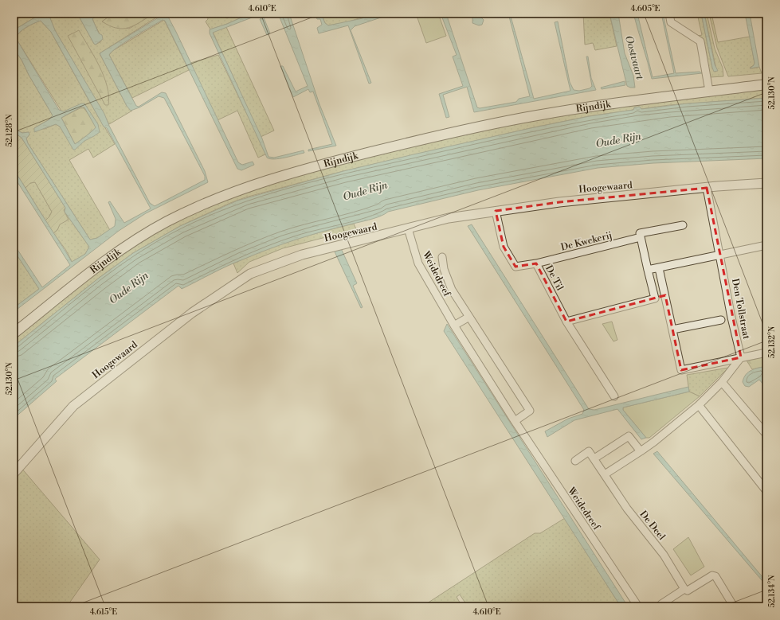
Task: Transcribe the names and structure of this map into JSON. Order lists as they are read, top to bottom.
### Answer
{
  "streets": {
    "main road": ["Rijndijk"],
    "street": [
      "Hoogewaard",
      "De Kwekerij",
      "Weidedreef",
      "De Til",
      "Den Tollstraat",
      "De Deel"
    ]
  },
  "crossings": [
    ["Hoogewaard", "Weidedreef"],
    ["Hoogewaard", "De Til"],
    ["Hoogewaard", "Den Tollstraat"],
    ["De Kwekerij", "De Til"]
  ],
  "water": ["Oostvaart", "Oude Rijn"],
  "coordinates": [
    "4.610°E",
    "4.605°E",
    "52.130°N",
    "52.128°N",
    "52.132°N",
    "52.134°N",
    "4.615°E"
  ]
}
